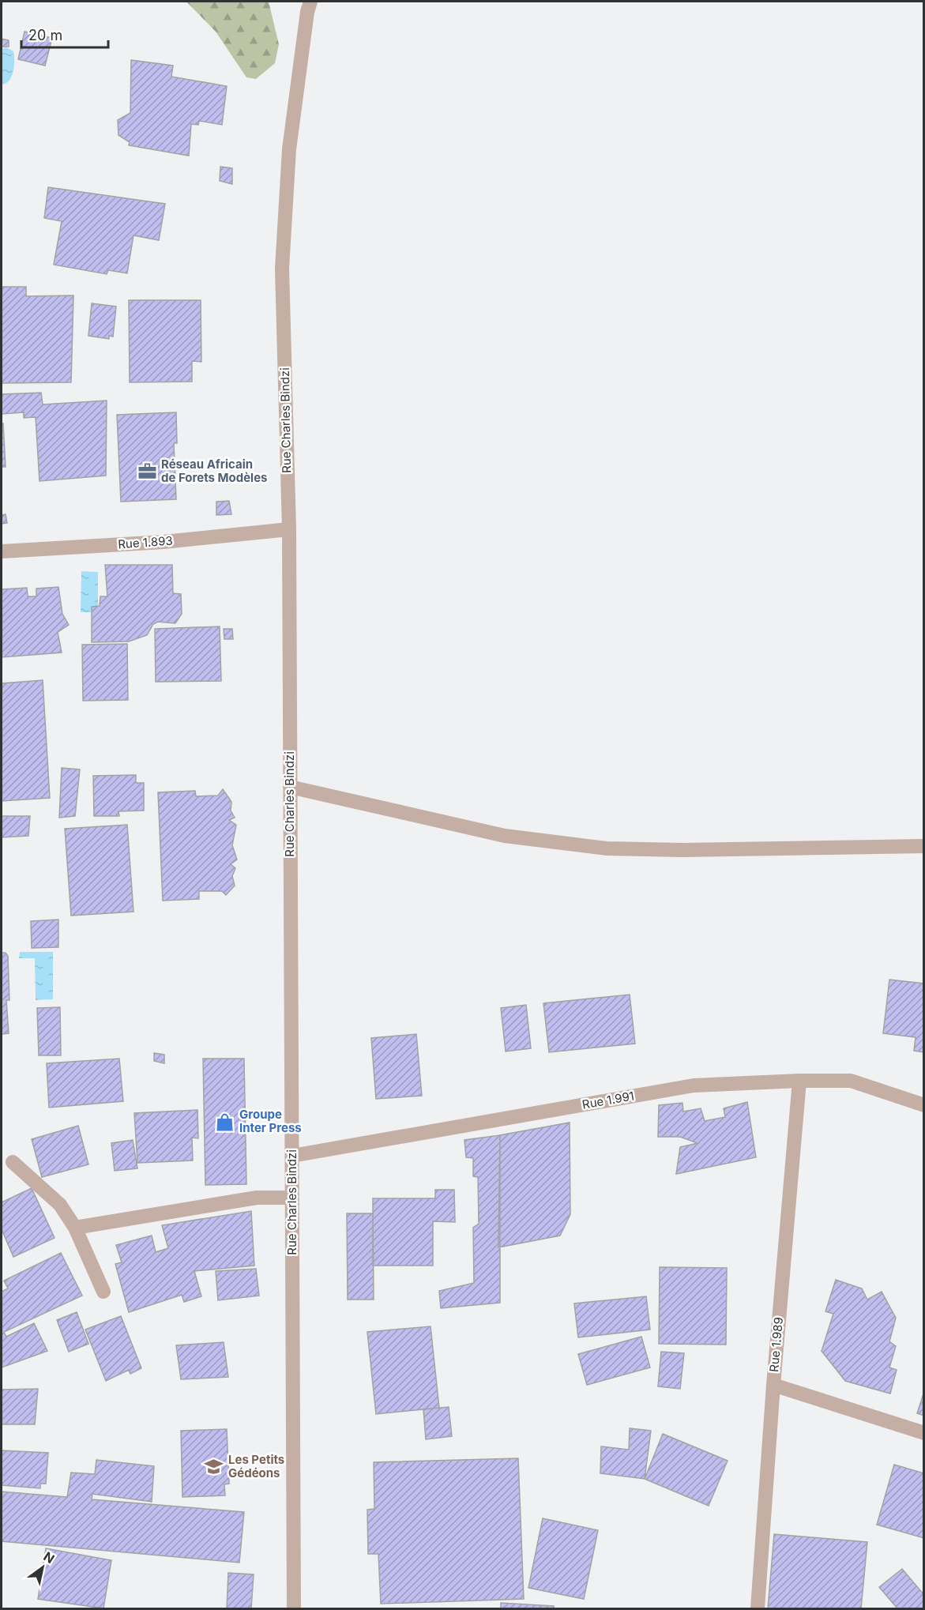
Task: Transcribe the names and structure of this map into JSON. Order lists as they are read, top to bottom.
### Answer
{
  "streets": {
    "street": [
      "Rue Charles Bindzi",
      "Rue 1.893",
      "Rue 1.991",
      "Rue 1.989"
    ]
  },
  "crossings": [
    ["Rue Charles Bindzi", "Rue 1.893"],
    ["Rue Charles Bindzi", "Rue 1.991"],
    ["Rue 1.991", "Rue 1.989"]
  ],
  "places": {
    "office": ["Réseau Africain de Forets Modèles"],
    "shop": ["Groupe Inter Press"],
    "school or university": ["Les Petits Gédéons"]
  },
  "scale_bar": "20 m",
  "north": "top right"
}
